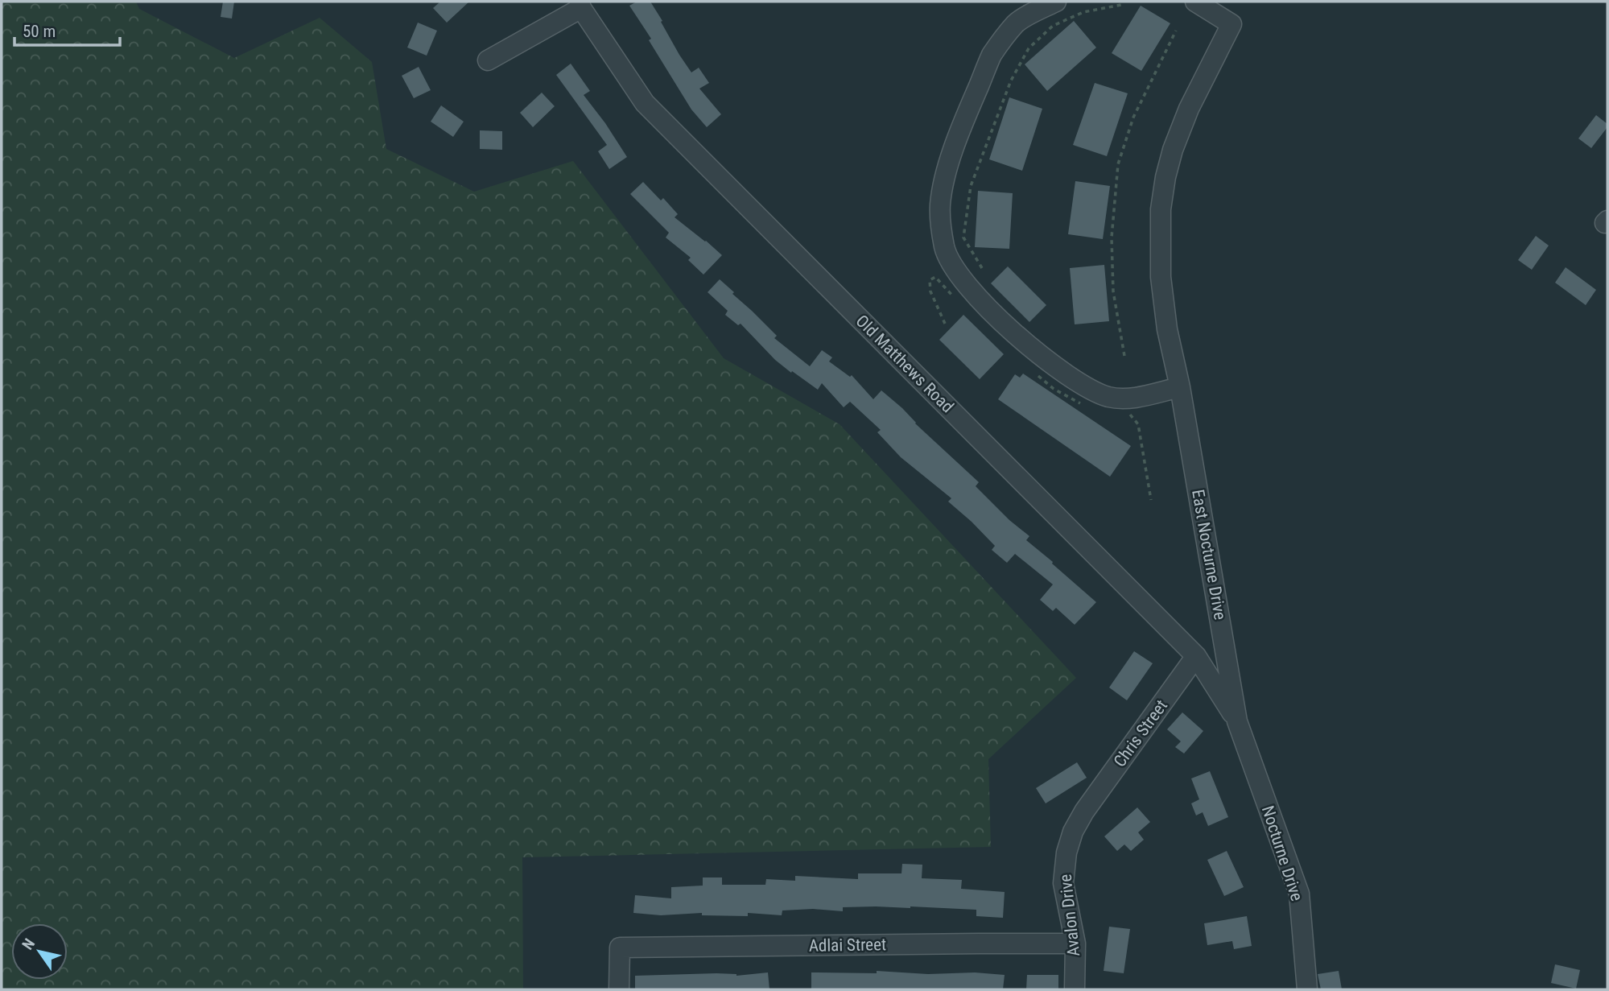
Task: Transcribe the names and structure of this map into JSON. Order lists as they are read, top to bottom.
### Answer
{
  "streets": {
    "street": [
      "Old Matthews Road",
      "East Nocturne Drive",
      "Chris Street",
      "Nocturne Drive",
      "Avalon Drive",
      "Adlai Street"
    ]
  },
  "crossings": [
    ["Old Matthews Road", "East Nocturne Drive"],
    ["Old Matthews Road", "Chris Street"],
    ["Old Matthews Road", "Nocturne Drive"],
    ["East Nocturne Drive", "Nocturne Drive"],
    ["Chris Street", "Avalon Drive"],
    ["Avalon Drive", "Adlai Street"]
  ],
  "scale_bar": "50 m",
  "north": "top left"
}
